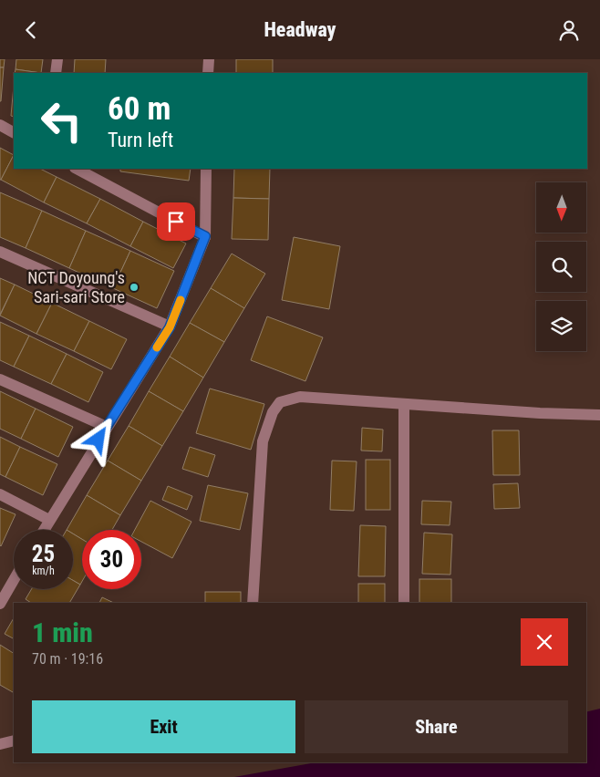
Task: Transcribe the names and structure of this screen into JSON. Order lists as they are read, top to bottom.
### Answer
{
  "places": ["NCT Doyoung's Sari-sari Store"],
  "north": "bottom",
  "page": {
    "header": "Headway",
    "turn": ["60 m", "Turn left"],
    "speed": "25 km/h",
    "limit": "30",
    "heading": ["1 min", "70 m · 19:16"],
    "buttons": ["Exit", "Share"]
  }
}
